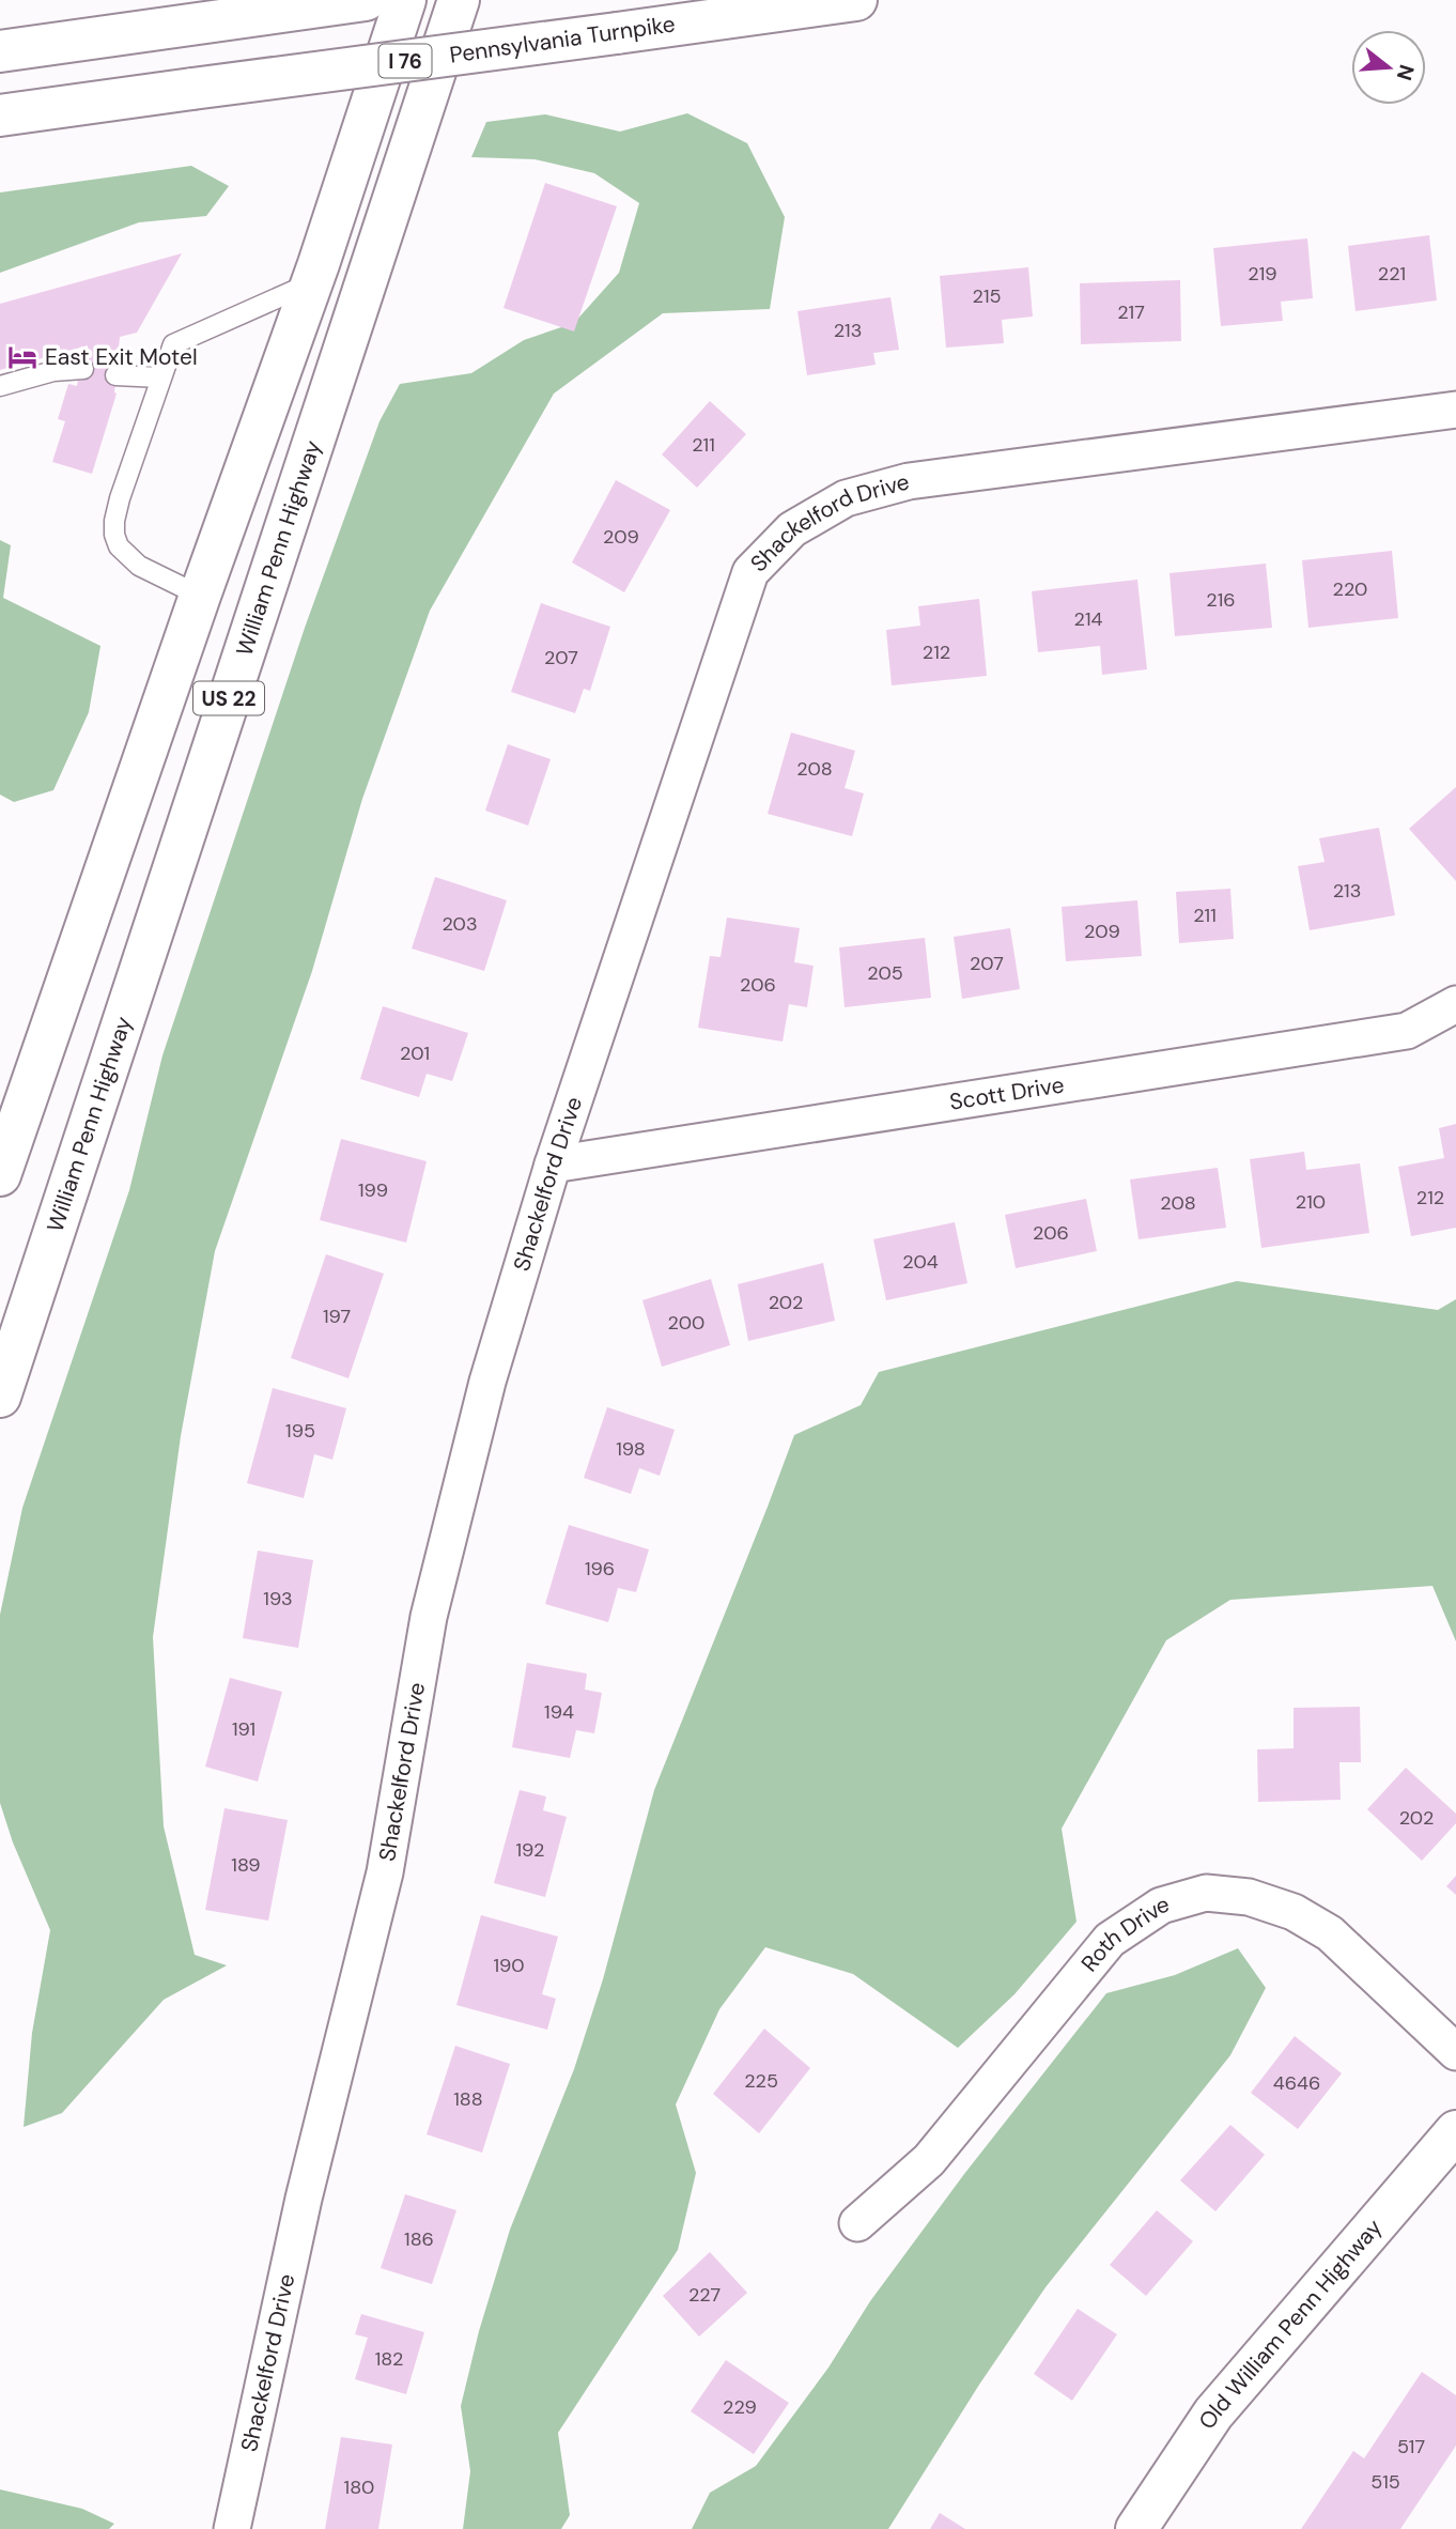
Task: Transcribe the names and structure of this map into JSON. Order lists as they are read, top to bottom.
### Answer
{
  "streets": {
    "main road": [
      "Pennsylvania Turnpike",
      "I 76",
      "William Penn Highway",
      "US 22",
      "Old William Penn Highway"
    ],
    "street": ["Shackelford Drive", "Scott Drive", "Roth Drive"]
  },
  "crossings": [
    ["Shackelford Drive", "Scott Drive"]
  ],
  "places": {
    "hotel": ["East Exit Motel"]
  },
  "house_numbers": [
    "219",
    "221",
    "215",
    "217",
    "213",
    "211",
    "209",
    "220",
    "216",
    "214",
    "212",
    "207",
    "208",
    "213",
    "211",
    "203",
    "209",
    "207",
    "205",
    "206",
    "201",
    "199",
    "212",
    "210",
    "208",
    "206",
    "204",
    "202",
    "197",
    "200",
    "195",
    "198",
    "196",
    "193",
    "194",
    "191",
    "202",
    "192",
    "189",
    "190",
    "225",
    "4646",
    "188",
    "186",
    "227",
    "182",
    "229",
    "517",
    "515",
    "180"
  ],
  "north": "right"
}
